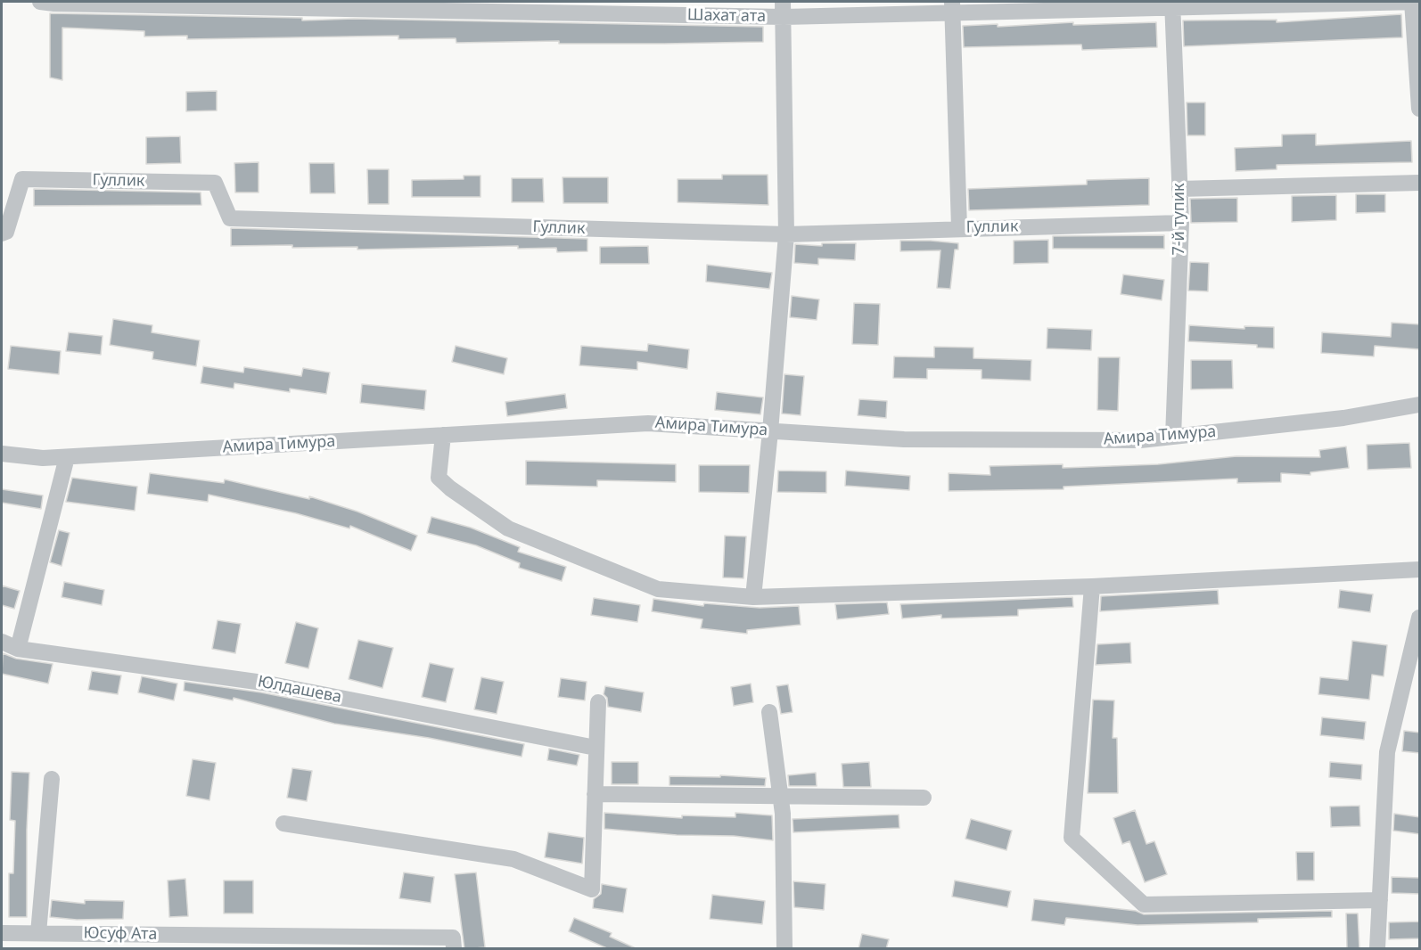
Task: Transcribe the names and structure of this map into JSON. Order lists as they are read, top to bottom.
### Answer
{
  "streets": {
    "street": [
      "Шахат ата",
      "Гуллик",
      "7-й тупик",
      "Амира Тимура",
      "Юлдашева",
      "Юсуф Ата"
    ]
  },
  "crossings": [
    ["Шахат ата", "7-й тупик"],
    ["Гуллик", "7-й тупик"],
    ["7-й тупик", "Амира Тимура"]
  ]
}
